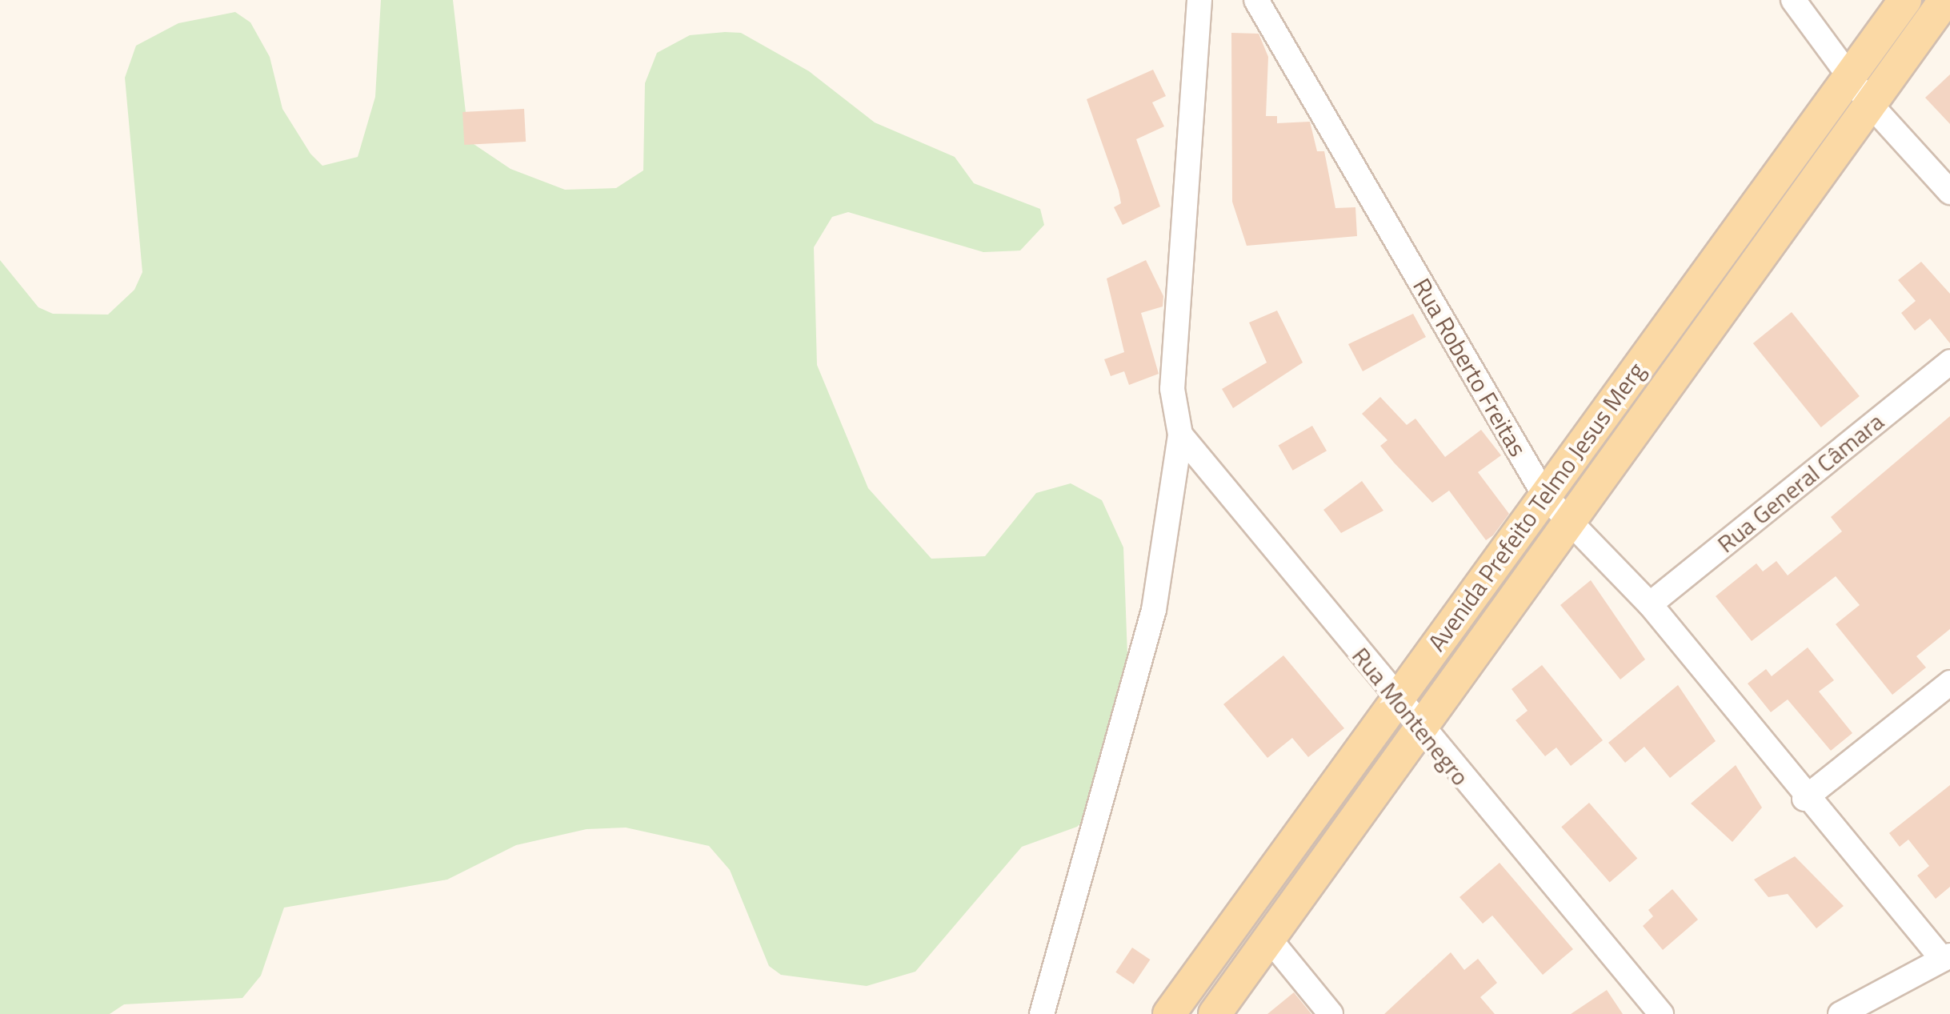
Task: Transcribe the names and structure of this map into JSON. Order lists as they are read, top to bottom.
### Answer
{
  "streets": {
    "main road": ["Avenida Prefeito Telmo Jesus Merg"],
    "street": ["Rua Roberto Freitas", "Rua General Câmara", "Rua Montenegro"]
  },
  "crossings": [
    ["Rua Roberto Freitas", "Rua General Câmara"],
    ["Rua Roberto Freitas", "Avenida Prefeito Telmo Jesus Merg"],
    ["Avenida Prefeito Telmo Jesus Merg", "Rua Montenegro"]
  ]
}
